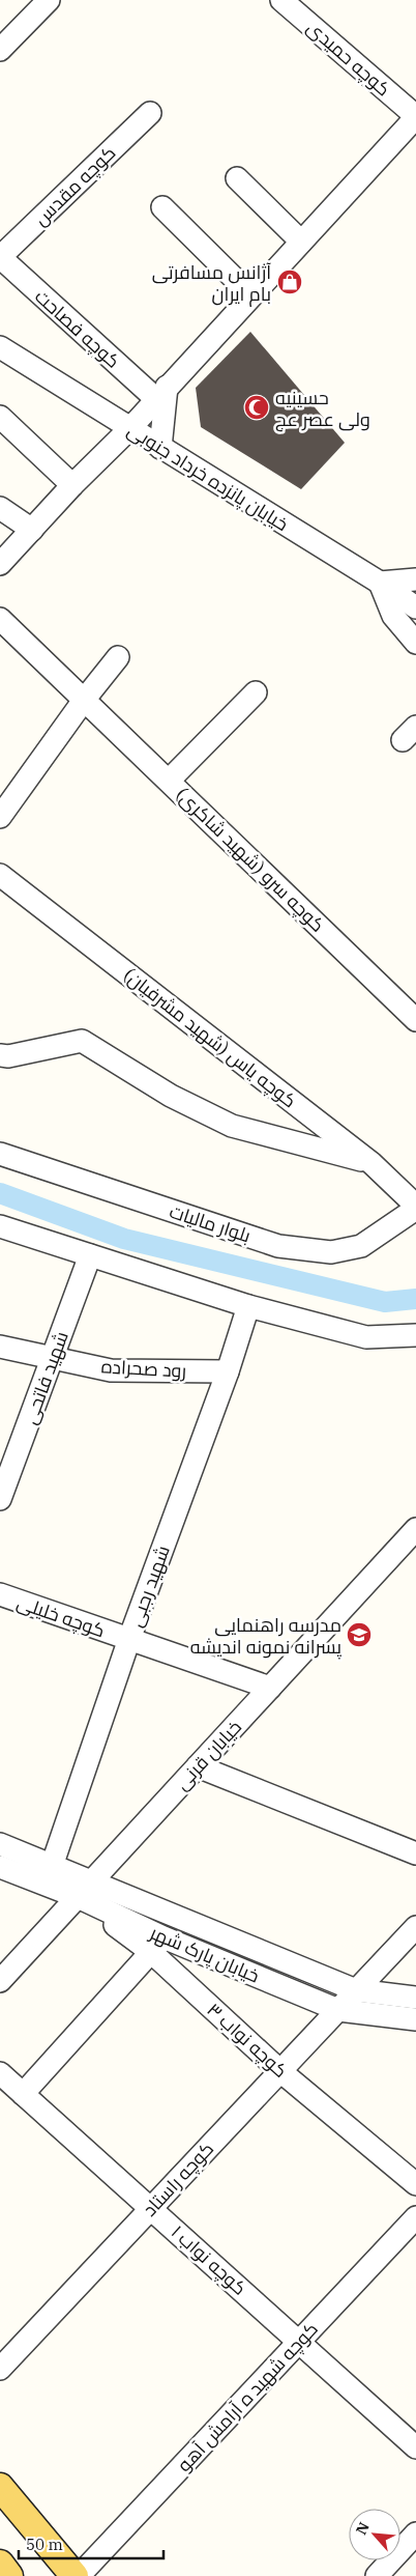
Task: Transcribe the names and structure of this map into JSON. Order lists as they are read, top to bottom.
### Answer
{
  "streets": {
    "street": [
      "کوچه حمیدی",
      "کوچه مقدس",
      "کوچه فصاحت",
      "خیابان پانزده خرداد جنوبی",
      "کوچه سرو (شهید شاکری)",
      "کوچه یاس (شهید مشرفیان)",
      "بلوار مالیات",
      "رود صحراده",
      "شهید فاتحی",
      "شهید رجبی",
      "کوچه خلیلی",
      "خیابان قرنی",
      "خیابان پارک شهر",
      "کوچه نواب ۳",
      "کوچه راستاد",
      "کوچه نواب ۱",
      "کوچه شهید ه آرامش آهو"
    ]
  },
  "crossings": [
    ["کوچه مقدس", "کوچه فصاحت"],
    ["کوچه یاس (شهید مشرفیان)", "بلوار مالیات"],
    ["رود صحراده", "شهید فاتحی"],
    ["رود صحراده", "شهید رجبی"],
    ["شهید رجبی", "کوچه خلیلی"],
    ["شهید رجبی", "خیابان پارک شهر"],
    ["کوچه خلیلی", "خیابان قرنی"],
    ["خیابان قرنی", "خیابان پارک شهر"],
    ["خیابان قرنی", "کوچه نواب ۳"],
    ["خیابان پارک شهر", "کوچه نواب ۳"],
    ["خیابان پارک شهر", "کوچه راستاد"],
    ["کوچه نواب ۳", "کوچه راستاد"],
    ["کوچه راستاد", "کوچه نواب ۱"],
    ["کوچه نواب ۱", "کوچه شهید ه آرامش آهو"]
  ],
  "places": {
    "shop": ["آژانس مسافرتی بام ایران"],
    "mosque": ["حسینیه ولی عصر عج"],
    "school or university": ["مدرسه راهنمایی پسرانه نمونه اندیشه"]
  },
  "scale_bar": "50 m",
  "north": "top left"
}
